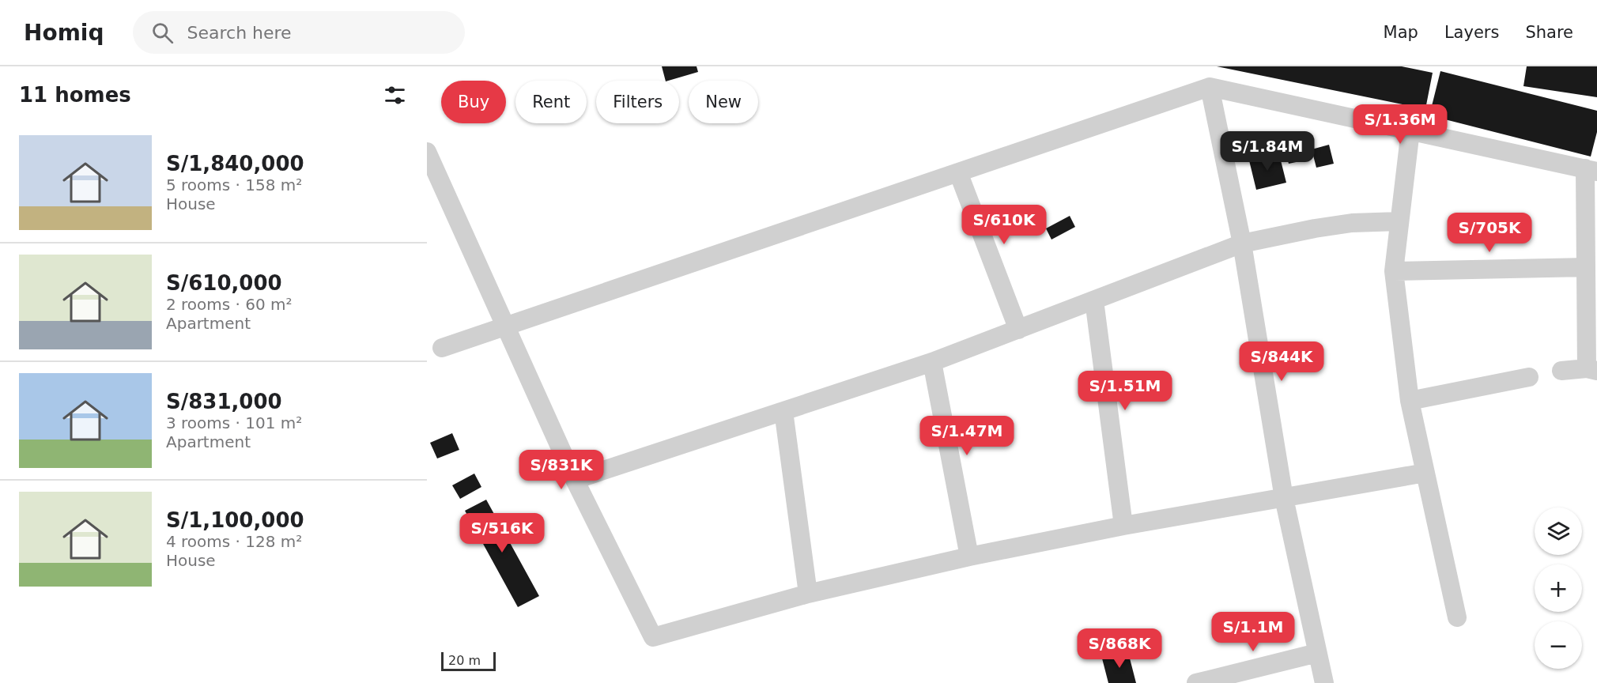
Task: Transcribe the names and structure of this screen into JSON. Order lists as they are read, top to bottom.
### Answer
{
  "scale_bar": "20 m",
  "page": {
    "header": "Homiq",
    "search": "Search here",
    "nav": ["Map", "Layers", "Share"],
    "heading": "11 homes",
    "chip": [
      "Buy",
      "Rent",
      "Filters",
      "New"
    ],
    "price": [
      "S/1.36M",
      "S/1.84M",
      "S/610K",
      "S/705K",
      "S/844K",
      "S/1.51M",
      "S/1.47M",
      "S/831K",
      "S/516K",
      "S/1.1M",
      "S/868K"
    ],
    "list": [
      {
        "name": "S/1,840,000",
        "note": "5 rooms · 158 m² · House"
      },
      {
        "name": "S/610,000",
        "note": "2 rooms · 60 m² · Apartment"
      },
      {
        "name": "S/831,000",
        "note": "3 rooms · 101 m² · Apartment"
      },
      {
        "name": "S/1,100,000",
        "note": "4 rooms · 128 m² · House"
      }
    ],
    "map_buttons": ["+", "−"],
    "scale": "20 m"
  }
}
